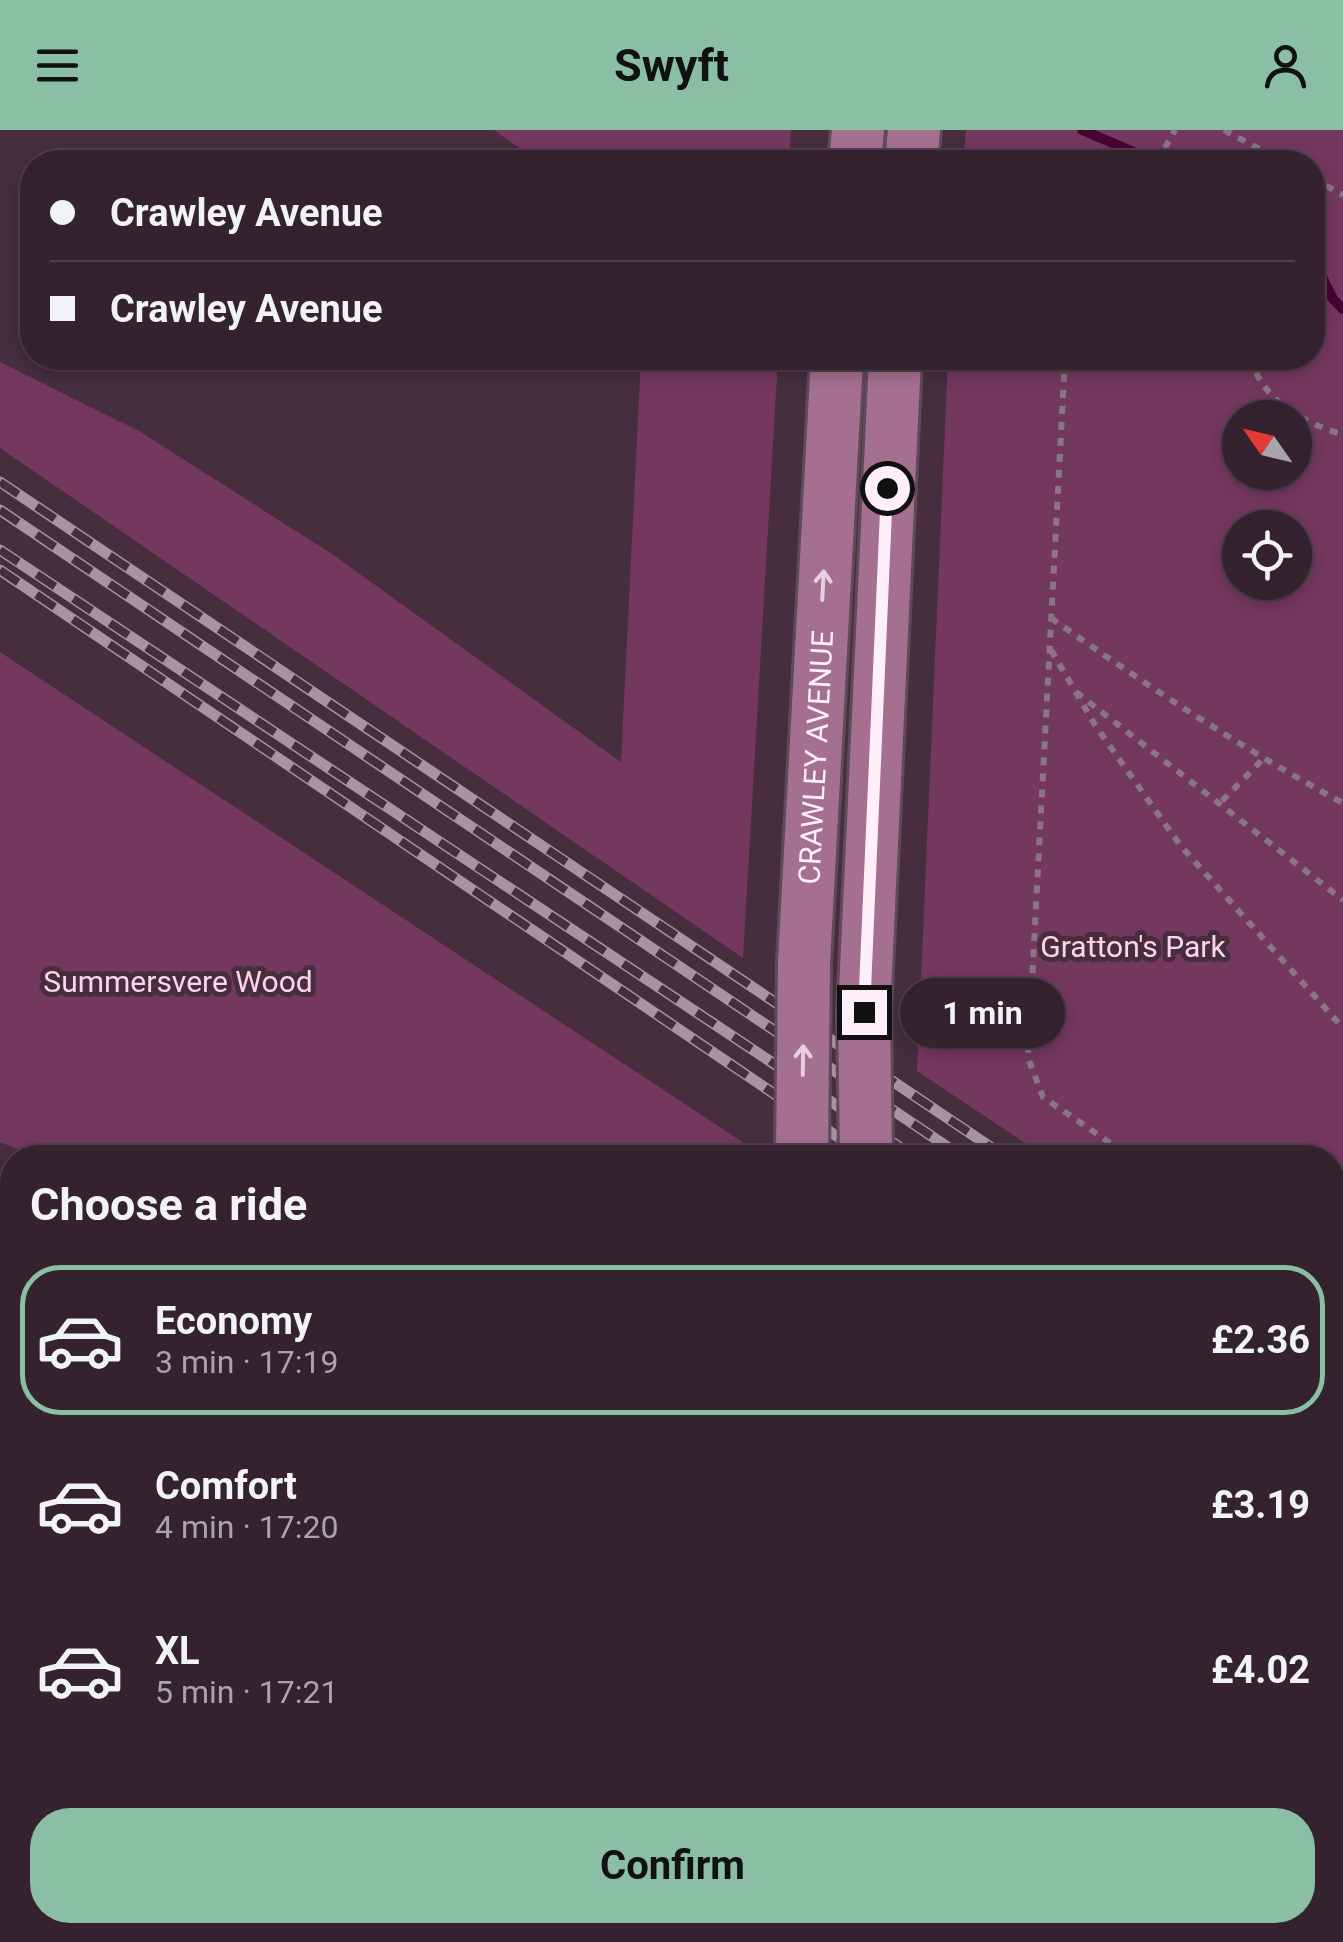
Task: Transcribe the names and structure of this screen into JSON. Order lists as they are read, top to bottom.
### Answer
{
  "streets": {
    "main road": ["CRAWLEY AVENUE"]
  },
  "parks": ["Gratton's Park", "Summersvere Wood"],
  "north": "top left",
  "page": {
    "header": "Swyft",
    "banner": ["Crawley Avenue", "Crawley Avenue"],
    "bubble": "1 min",
    "heading": "Choose a ride",
    "list": [
      {
        "name": "Economy",
        "note": "3 min · 17:19",
        "value": "£2.36"
      },
      {
        "name": "Comfort",
        "note": "4 min · 17:20",
        "value": "£3.19"
      },
      {
        "name": "XL",
        "note": "5 min · 17:21",
        "value": "£4.02"
      }
    ],
    "buttons": "Confirm"
  }
}
